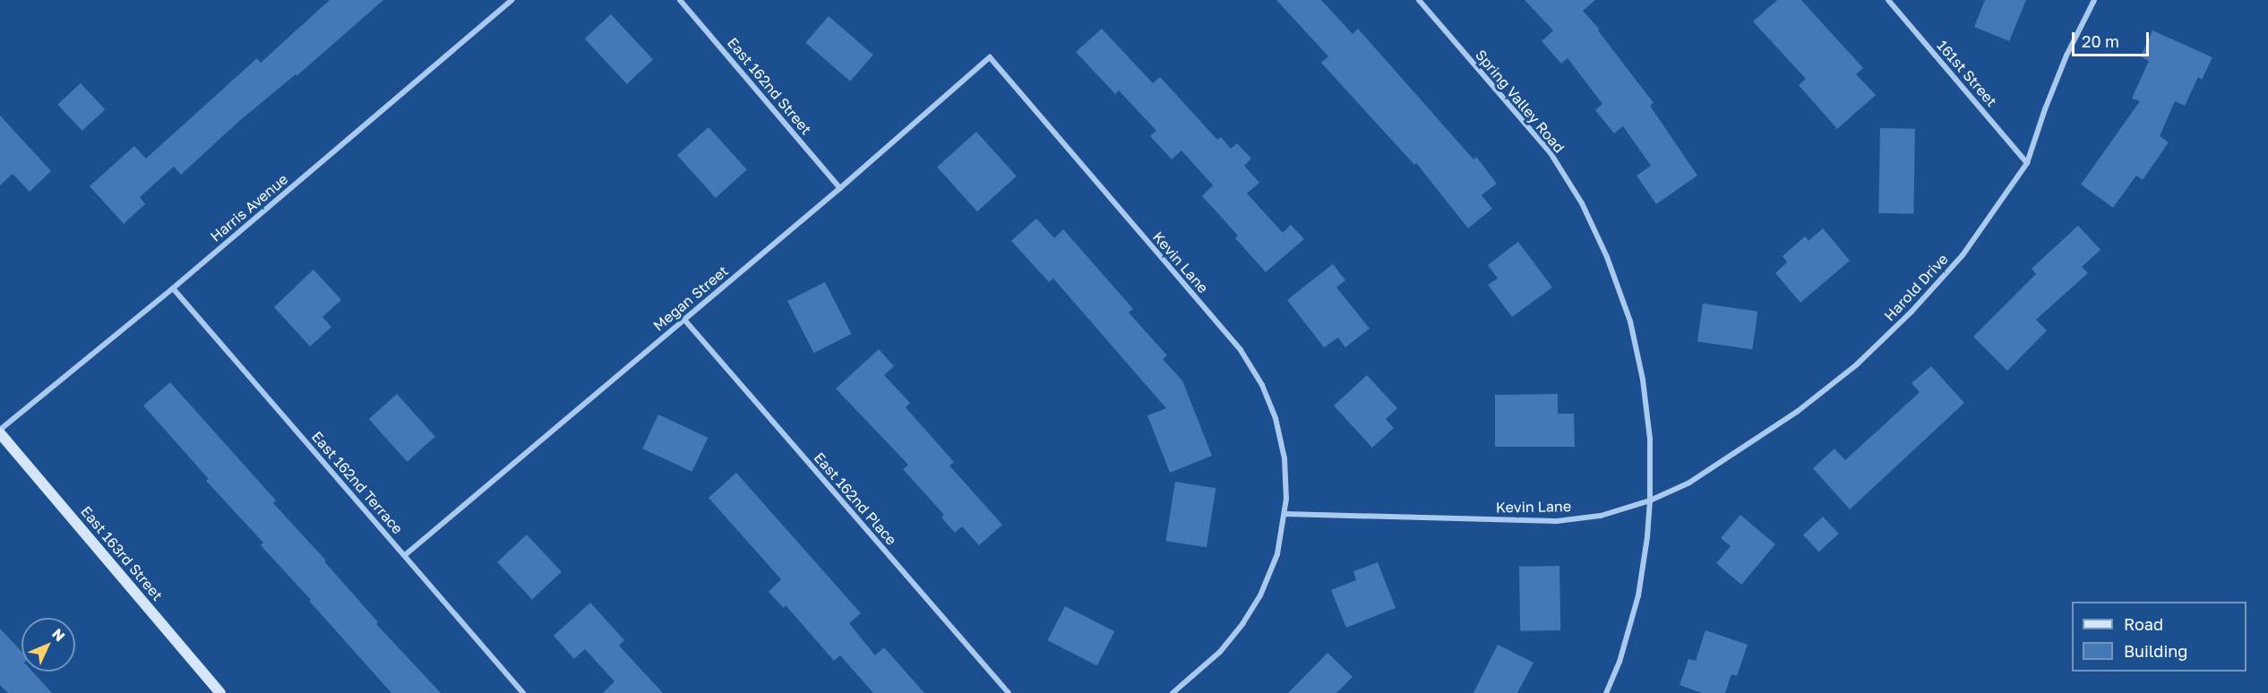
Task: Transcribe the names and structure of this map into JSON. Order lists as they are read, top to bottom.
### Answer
{
  "streets": {
    "street": [
      "161st Street",
      "East 162nd Street",
      "Spring Valley Road",
      "Harris Avenue",
      "Kevin Lane",
      "Harold Drive",
      "Megan Street",
      "East 162nd Terrace",
      "East 162nd Place",
      "East 163rd Street"
    ]
  },
  "crossings": [
    ["161st Street", "Harold Drive"],
    ["East 162nd Street", "Megan Street"],
    ["Spring Valley Road", "Kevin Lane"],
    ["Spring Valley Road", "Harold Drive"],
    ["Harris Avenue", "East 162nd Terrace"],
    ["Harris Avenue", "East 163rd Street"],
    ["Kevin Lane", "Harold Drive"],
    ["Kevin Lane", "Megan Street"],
    ["Megan Street", "East 162nd Terrace"],
    ["Megan Street", "East 162nd Place"]
  ],
  "legend": ["Road", "Building"],
  "scale_bar": "20 m",
  "north": "top right"
}
